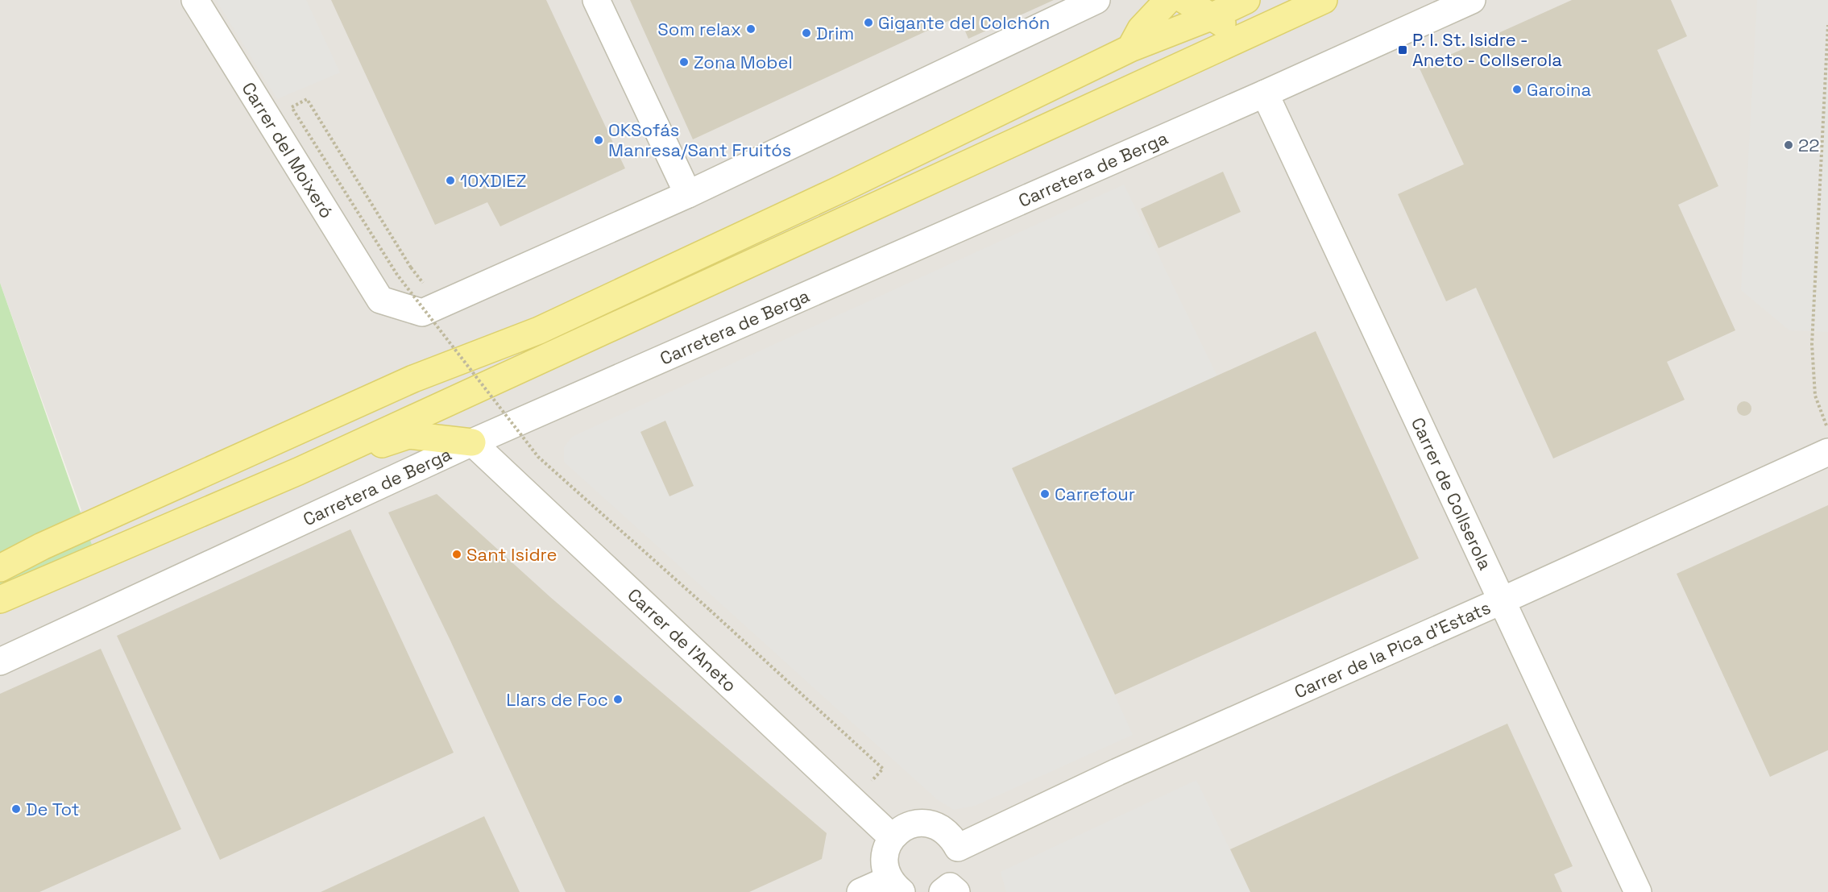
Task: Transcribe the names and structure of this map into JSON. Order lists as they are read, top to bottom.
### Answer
{
  "streets": {
    "street": [
      "Carrer del Moixeró",
      "Carretera de Berga",
      "Carrer de Collserola",
      "Carrer de l'Aneto",
      "Carrer de la Pica d'Estats"
    ]
  },
  "crossings": [
    ["Carretera de Berga", "Carrer de Collserola"],
    ["Carretera de Berga", "Carrer de l'Aneto"],
    ["Carrer de Collserola", "Carrer de la Pica d'Estats"],
    ["Carrer de l'Aneto", "Carrer de la Pica d'Estats"]
  ],
  "places": {
    "other": [
      "Gigante del Colchón",
      "Som relax",
      "Drim",
      "Zona Mobel",
      "Garoina",
      "OKSofás Manresa/Sant Fruitós",
      "22",
      "10XDIEZ",
      "Carrefour",
      "Sant Isidre",
      "Llars de Foc",
      "De Tot"
    ],
    "transit": ["P. I. St. Isidre - Aneto - Collserola"]
  }
}
